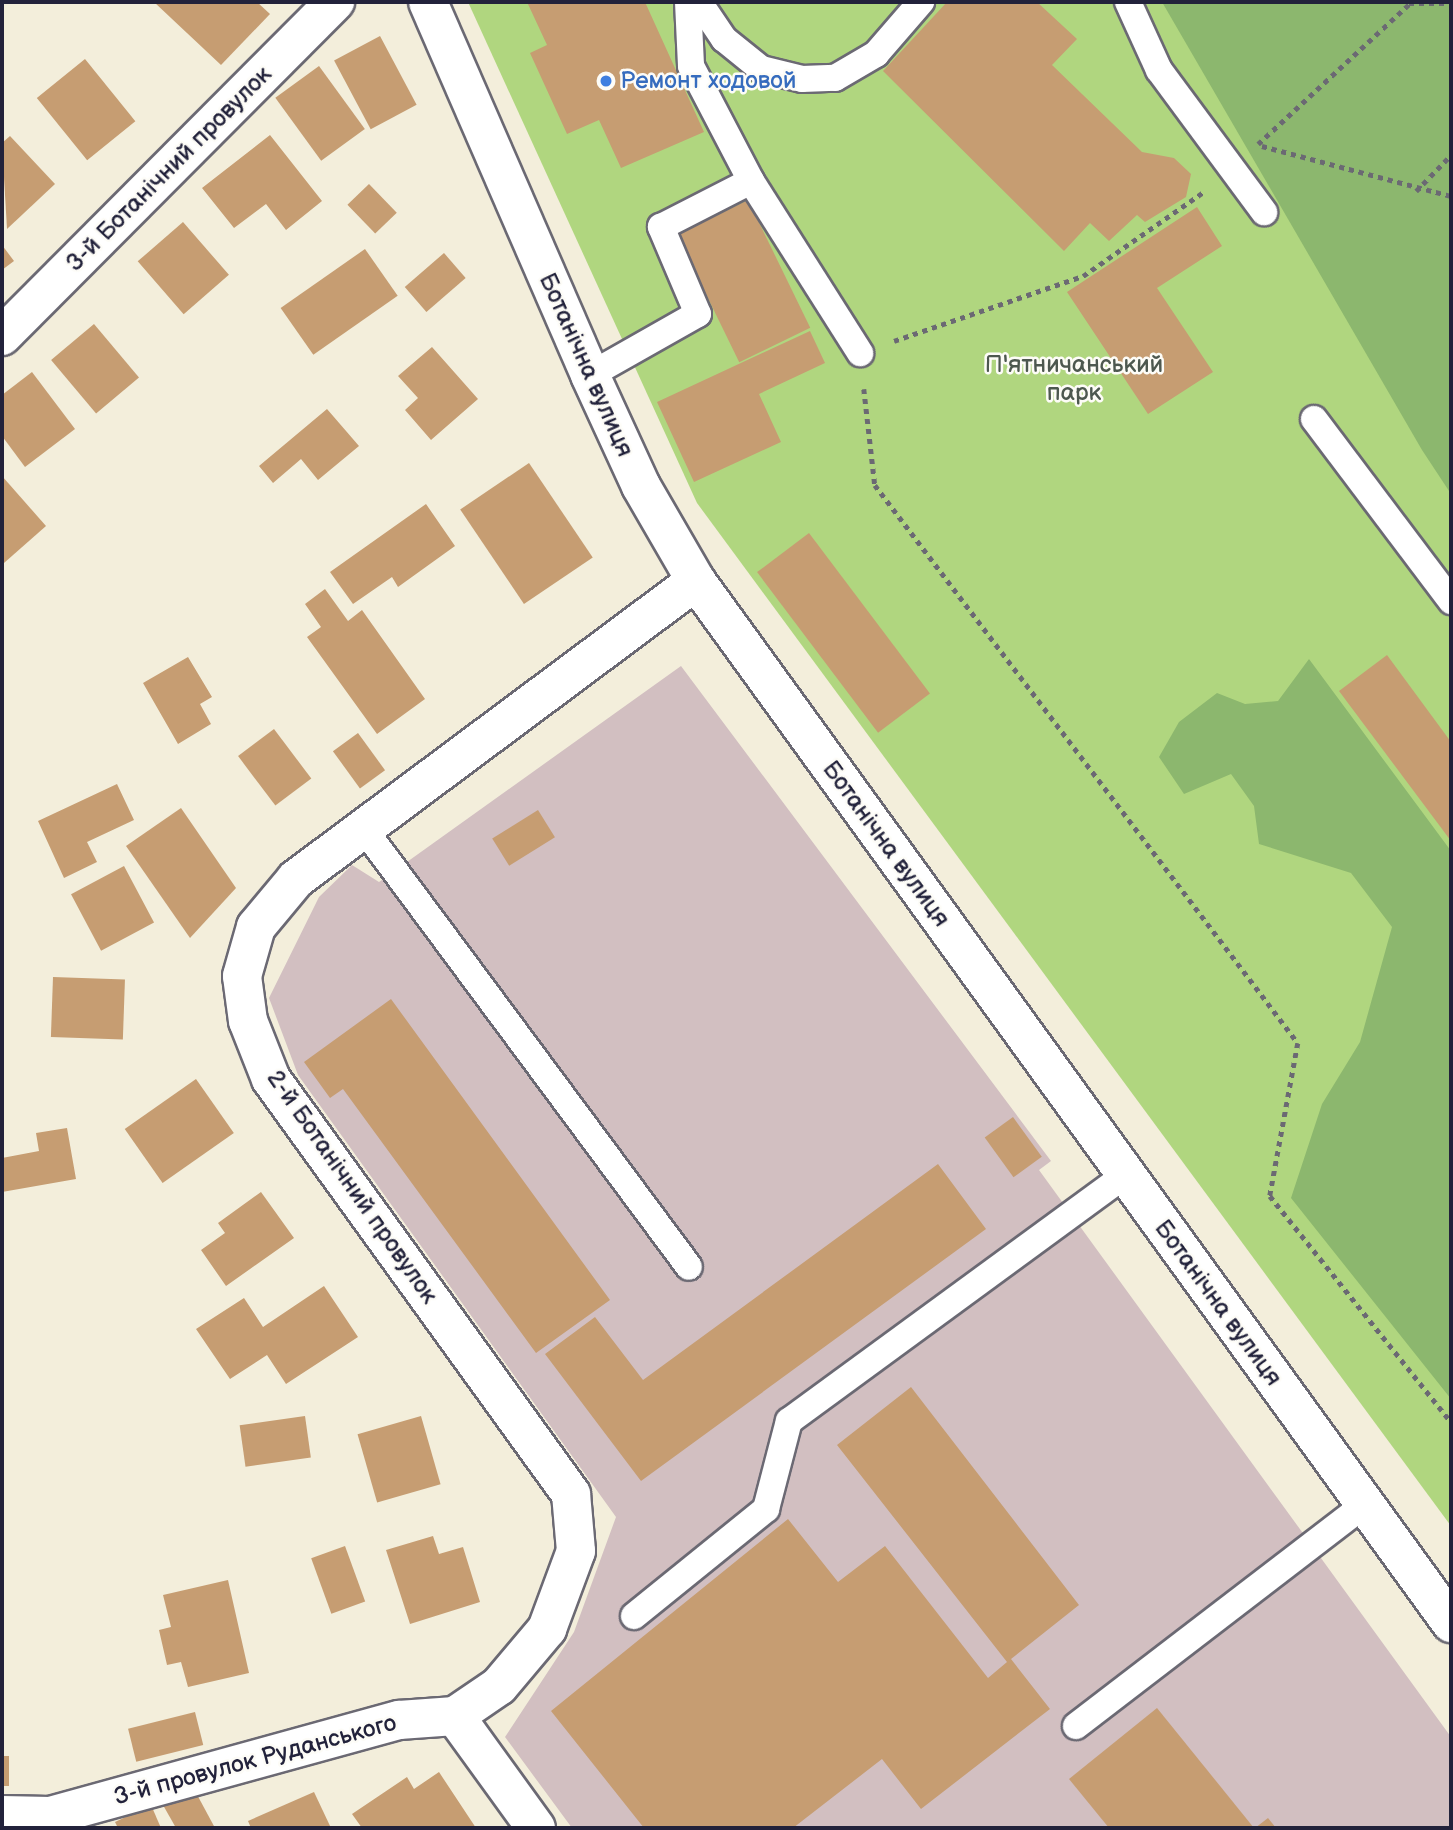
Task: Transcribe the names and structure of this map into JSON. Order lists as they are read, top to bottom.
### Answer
{
  "streets": {
    "street": [
      "3-й Ботанічний провулок",
      "Ботанічна вулиця",
      "2-й Ботанічний провулок",
      "3-й провулок Руданського"
    ]
  },
  "crossings": [
    ["Ботанічна вулиця", "2-й Ботанічний провулок"],
    ["2-й Ботанічний провулок", "3-й провулок Руданського"]
  ],
  "parks": ["П'ятничанський парк"],
  "places": ["Ремонт ходовой"]
}
